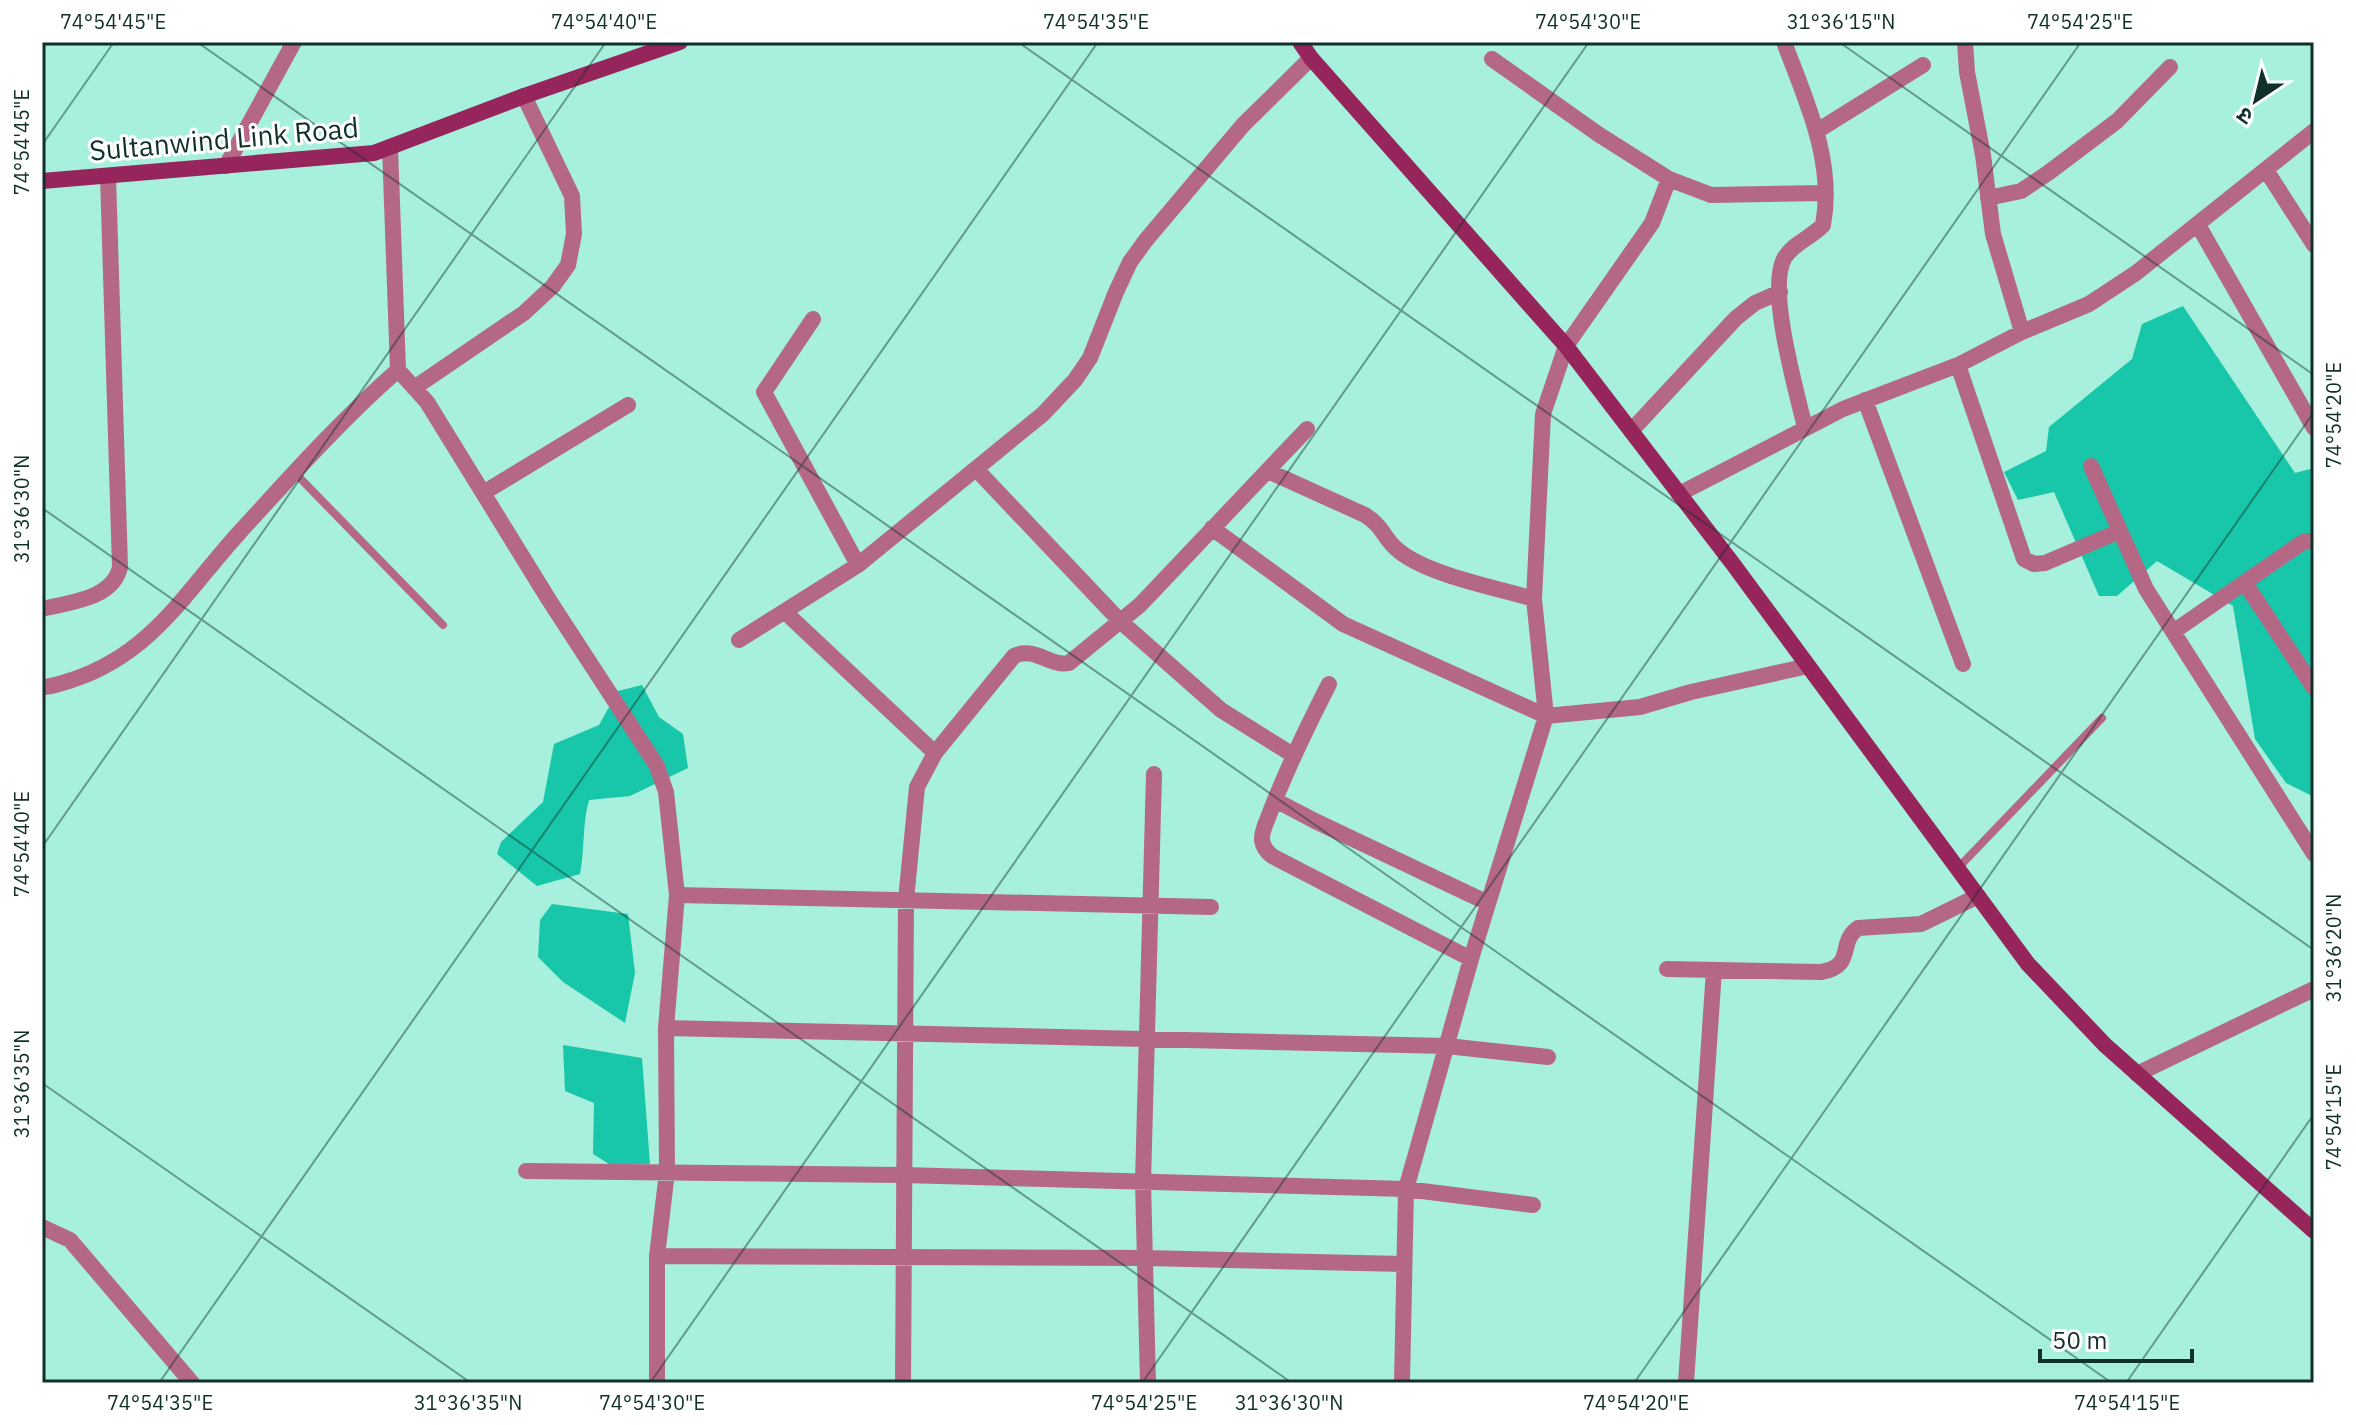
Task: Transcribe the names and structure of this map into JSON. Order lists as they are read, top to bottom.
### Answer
{
  "streets": {
    "street": ["Sultanwind Link Road"]
  },
  "scale_bar": "50 m",
  "north": "bottom left",
  "coordinates": [
    "74°54'45\"E",
    "74°54'40\"E",
    "74°54'35\"E",
    "74°54'30\"E",
    "31°36'15\"N",
    "74°54'25\"E",
    "74°54'20\"E",
    "31°36'30\"N",
    "31°36'20\"N",
    "31°36'35\"N",
    "74°54'15\"E"
  ]
}
